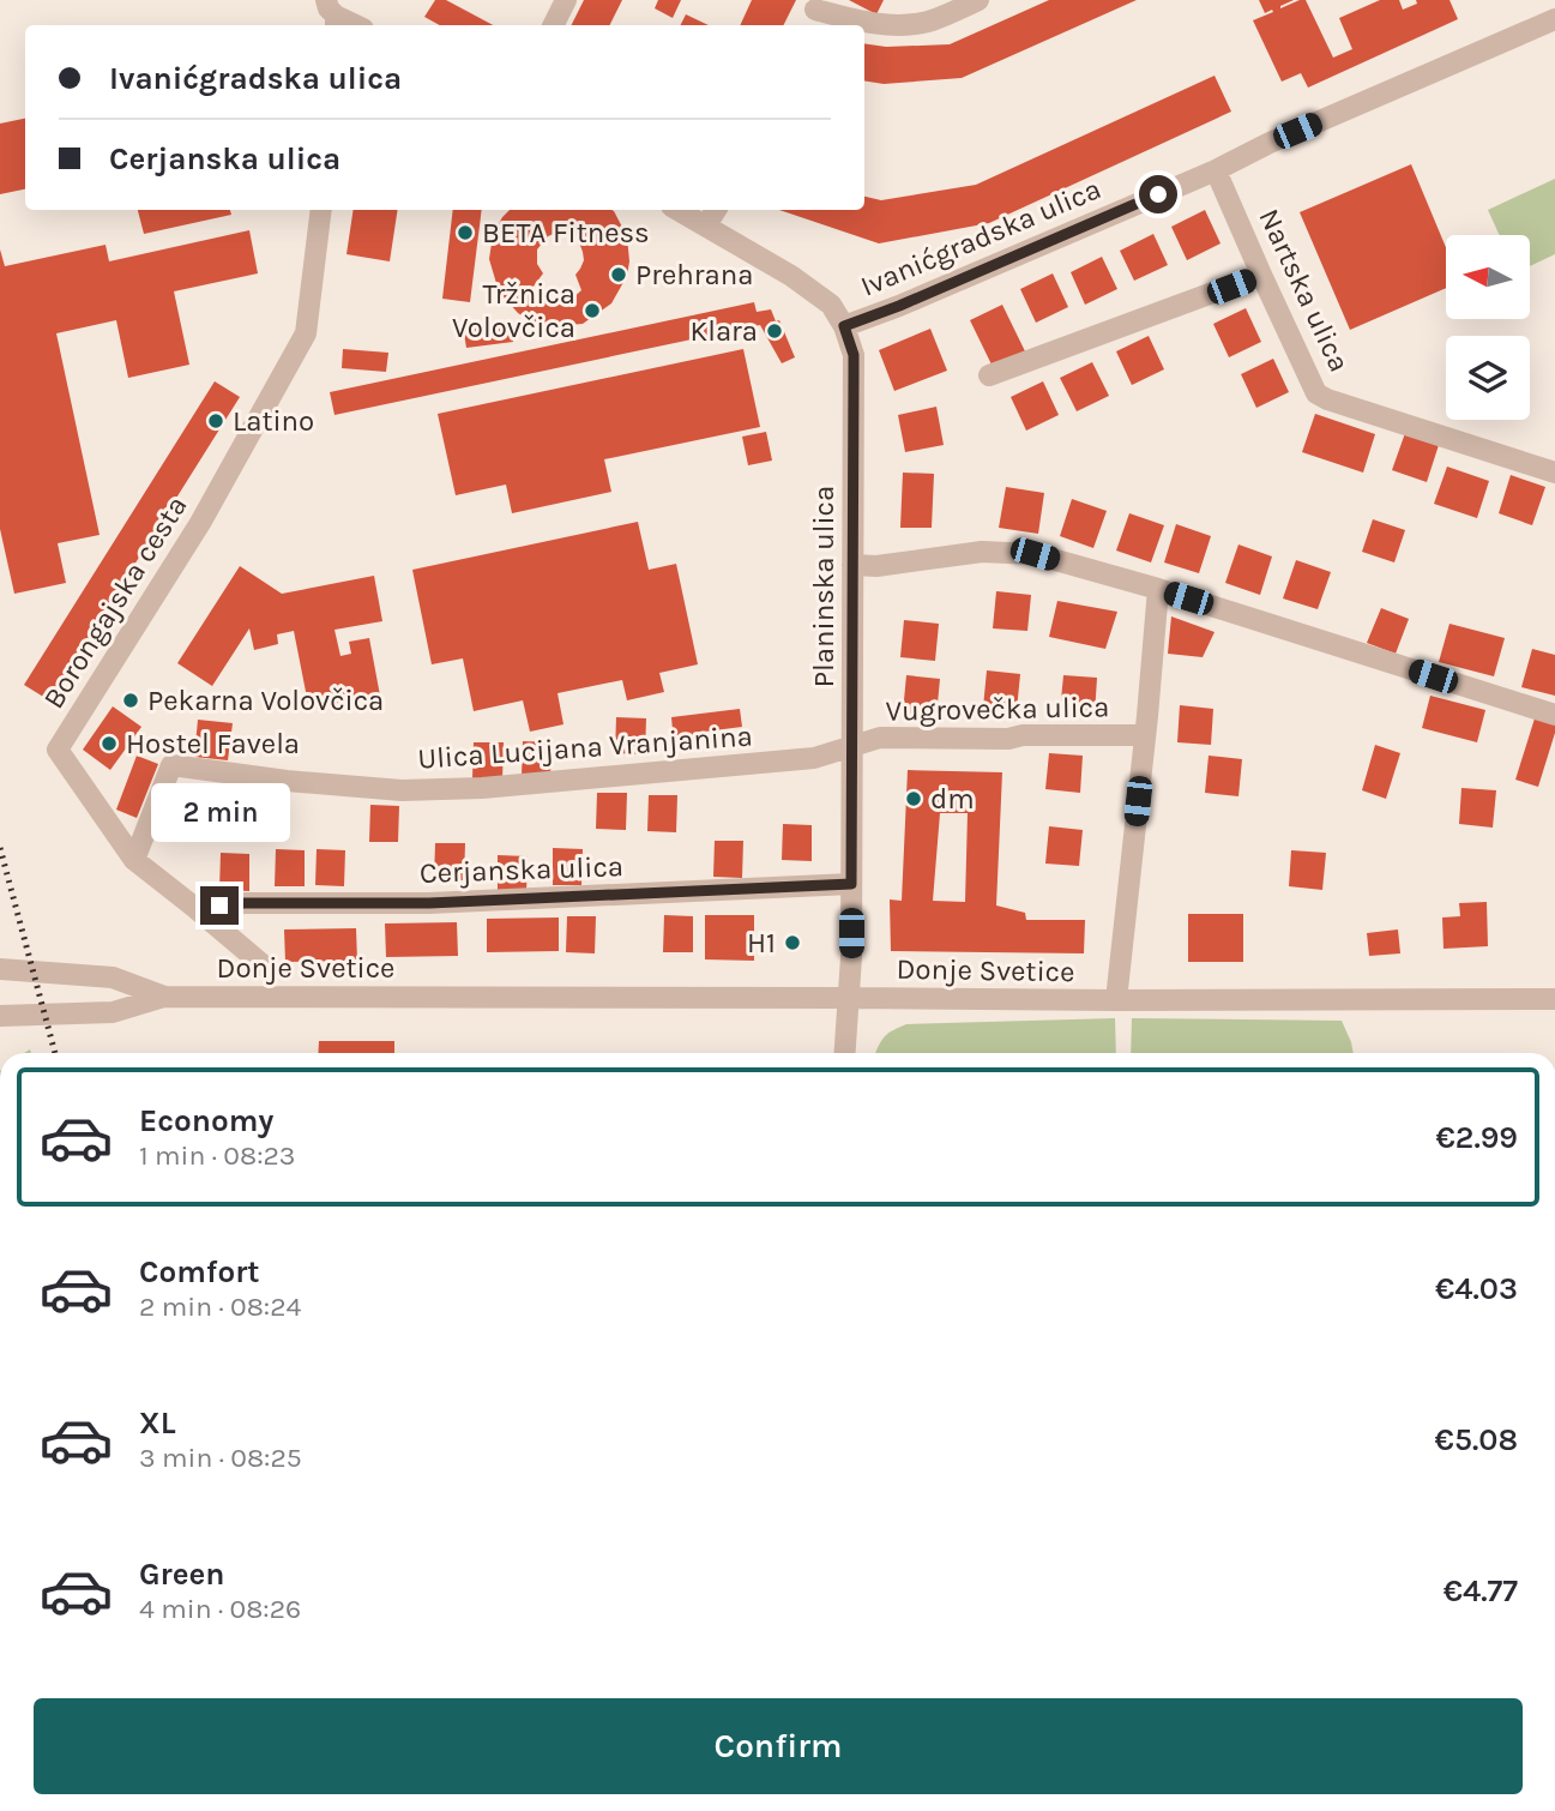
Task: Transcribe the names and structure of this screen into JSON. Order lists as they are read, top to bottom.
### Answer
{
  "streets": {
    "street": [
      "Ivanićgradska ulica",
      "Nartska ulica",
      "Planinska ulica",
      "Borongajska cesta",
      "Vugrovečka ulica",
      "Ulica Lucijana Vranjanina",
      "Cerjanska ulica",
      "Donje Svetice"
    ]
  },
  "crossings": [
    ["Ivanićgradska ulica", "Nartska ulica"],
    ["Ivanićgradska ulica", "Planinska ulica"],
    ["Planinska ulica", "Vugrovečka ulica"],
    ["Planinska ulica", "Ulica Lucijana Vranjanina"],
    ["Planinska ulica", "Cerjanska ulica"],
    ["Planinska ulica", "Donje Svetice"],
    ["Borongajska cesta", "Ulica Lucijana Vranjanina"],
    ["Borongajska cesta", "Cerjanska ulica"],
    ["Vugrovečka ulica", "Ulica Lucijana Vranjanina"],
    ["Vugrovečka ulica", "Donje Svetice"]
  ],
  "places": [
    "BETA Fitness",
    "Prehrana",
    "Tržnica Volovčica",
    "Klara",
    "Latino",
    "Pekarna Volovčica",
    "Hostel Favela",
    "dm",
    "H1"
  ],
  "north": "left",
  "page": {
    "banner": ["Ivanićgradska ulica", "Cerjanska ulica"],
    "bubble": "2 min",
    "list": [
      {
        "name": "Economy",
        "note": "1 min · 08:23",
        "value": "€2.99"
      },
      {
        "name": "Comfort",
        "note": "2 min · 08:24",
        "value": "€4.03"
      },
      {
        "name": "XL",
        "note": "3 min · 08:25",
        "value": "€5.08"
      },
      {
        "name": "Green",
        "note": "4 min · 08:26",
        "value": "€4.77"
      }
    ],
    "buttons": "Confirm"
  }
}
